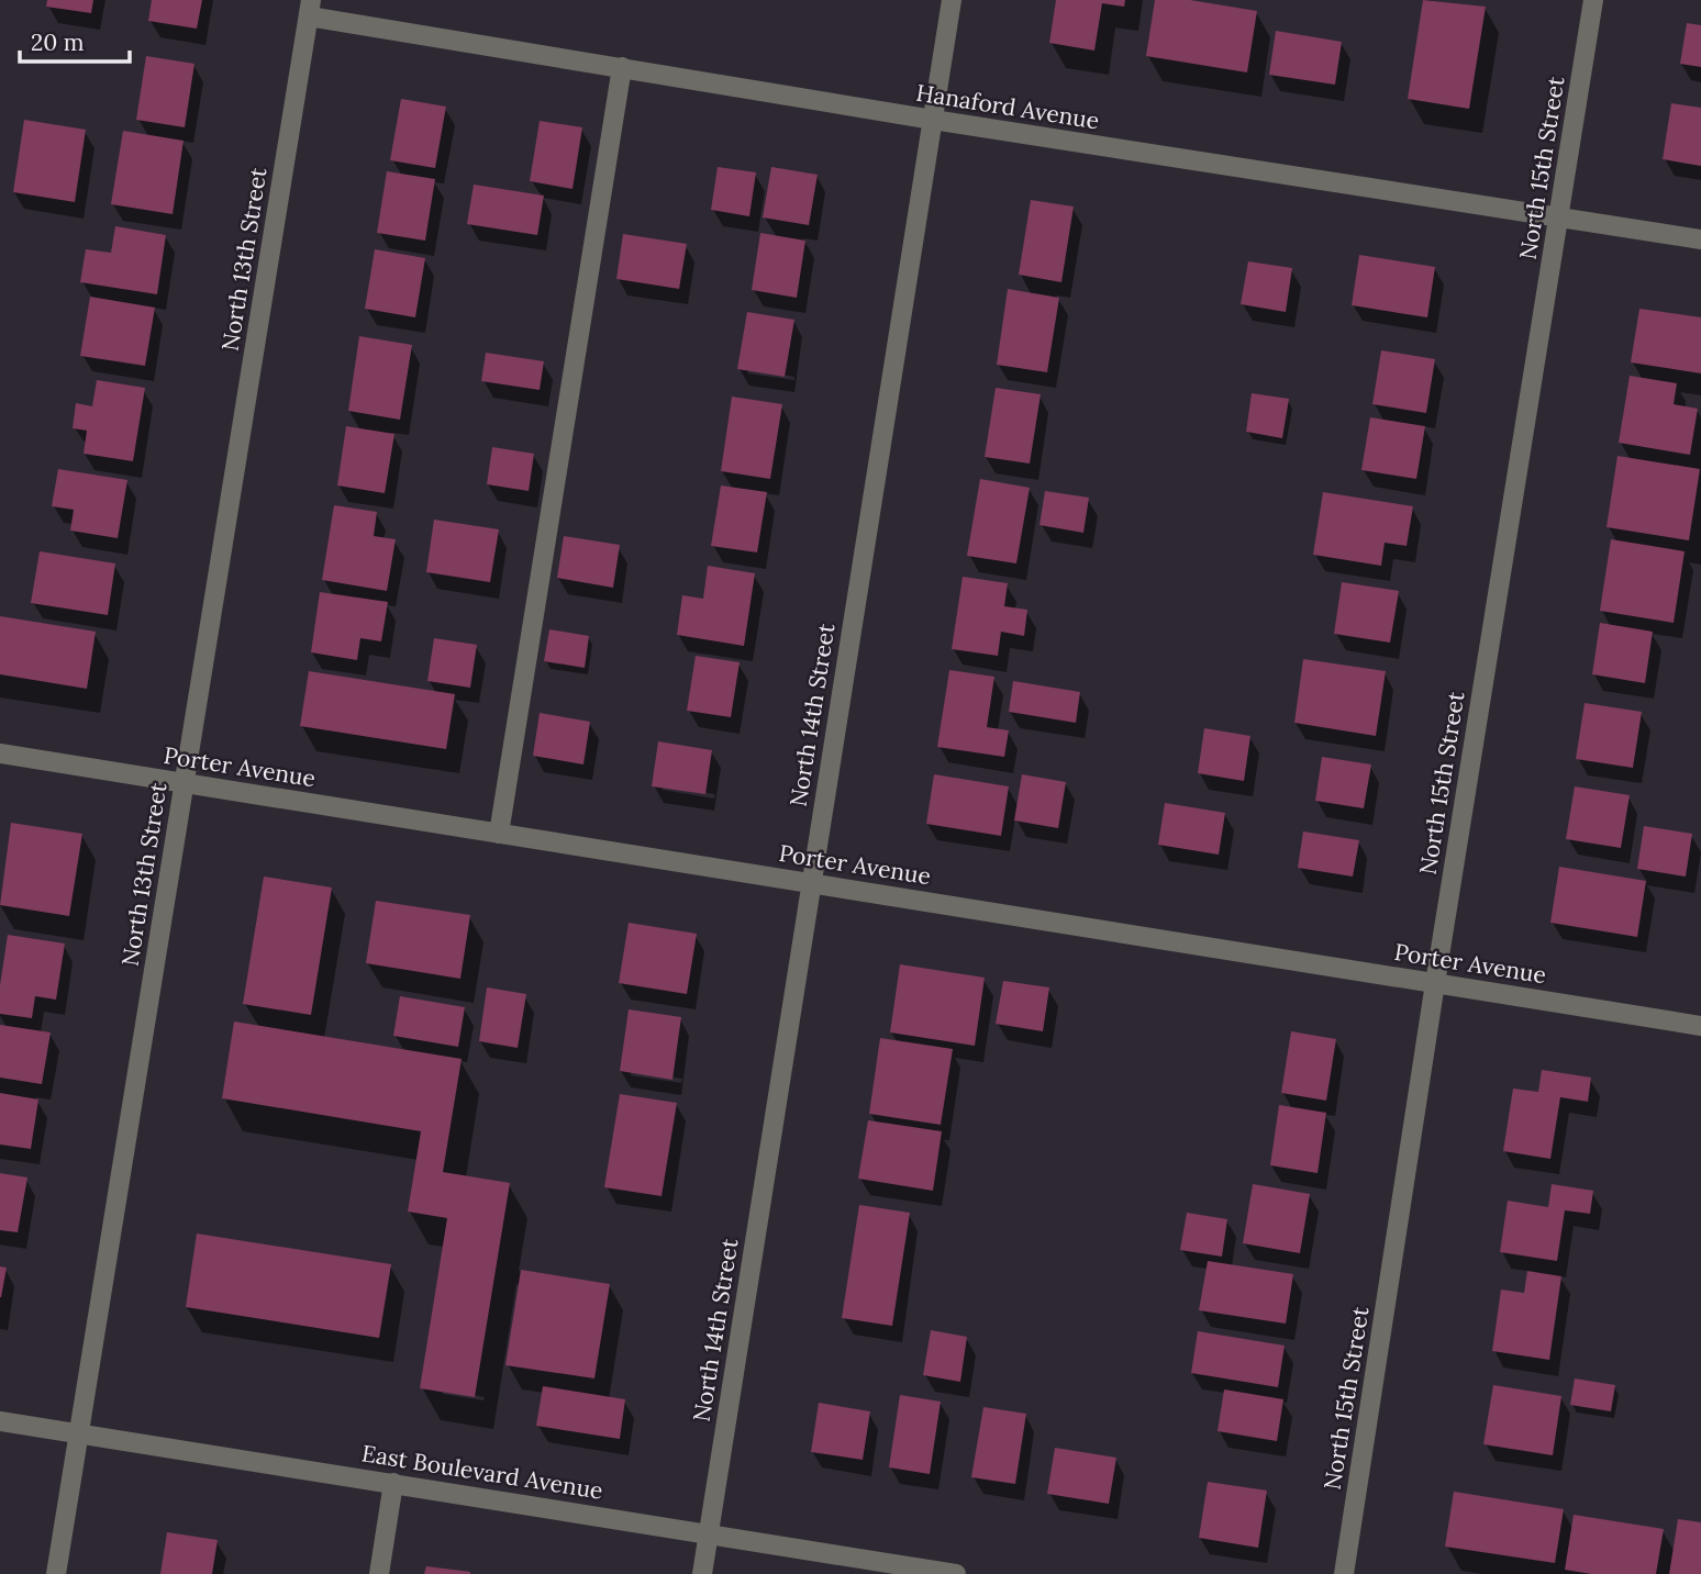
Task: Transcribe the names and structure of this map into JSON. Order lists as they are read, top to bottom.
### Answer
{
  "streets": {
    "street": [
      "Hanaford Avenue",
      "North 15th Street",
      "North 13th Street",
      "North 14th Street",
      "Porter Avenue",
      "East Boulevard Avenue"
    ]
  },
  "crossings": [
    ["Hanaford Avenue", "North 15th Street"],
    ["Hanaford Avenue", "North 13th Street"],
    ["Hanaford Avenue", "North 14th Street"],
    ["North 15th Street", "Porter Avenue"],
    ["North 13th Street", "Porter Avenue"],
    ["North 13th Street", "East Boulevard Avenue"],
    ["North 14th Street", "Porter Avenue"],
    ["North 14th Street", "East Boulevard Avenue"]
  ],
  "scale_bar": "20 m"
}
